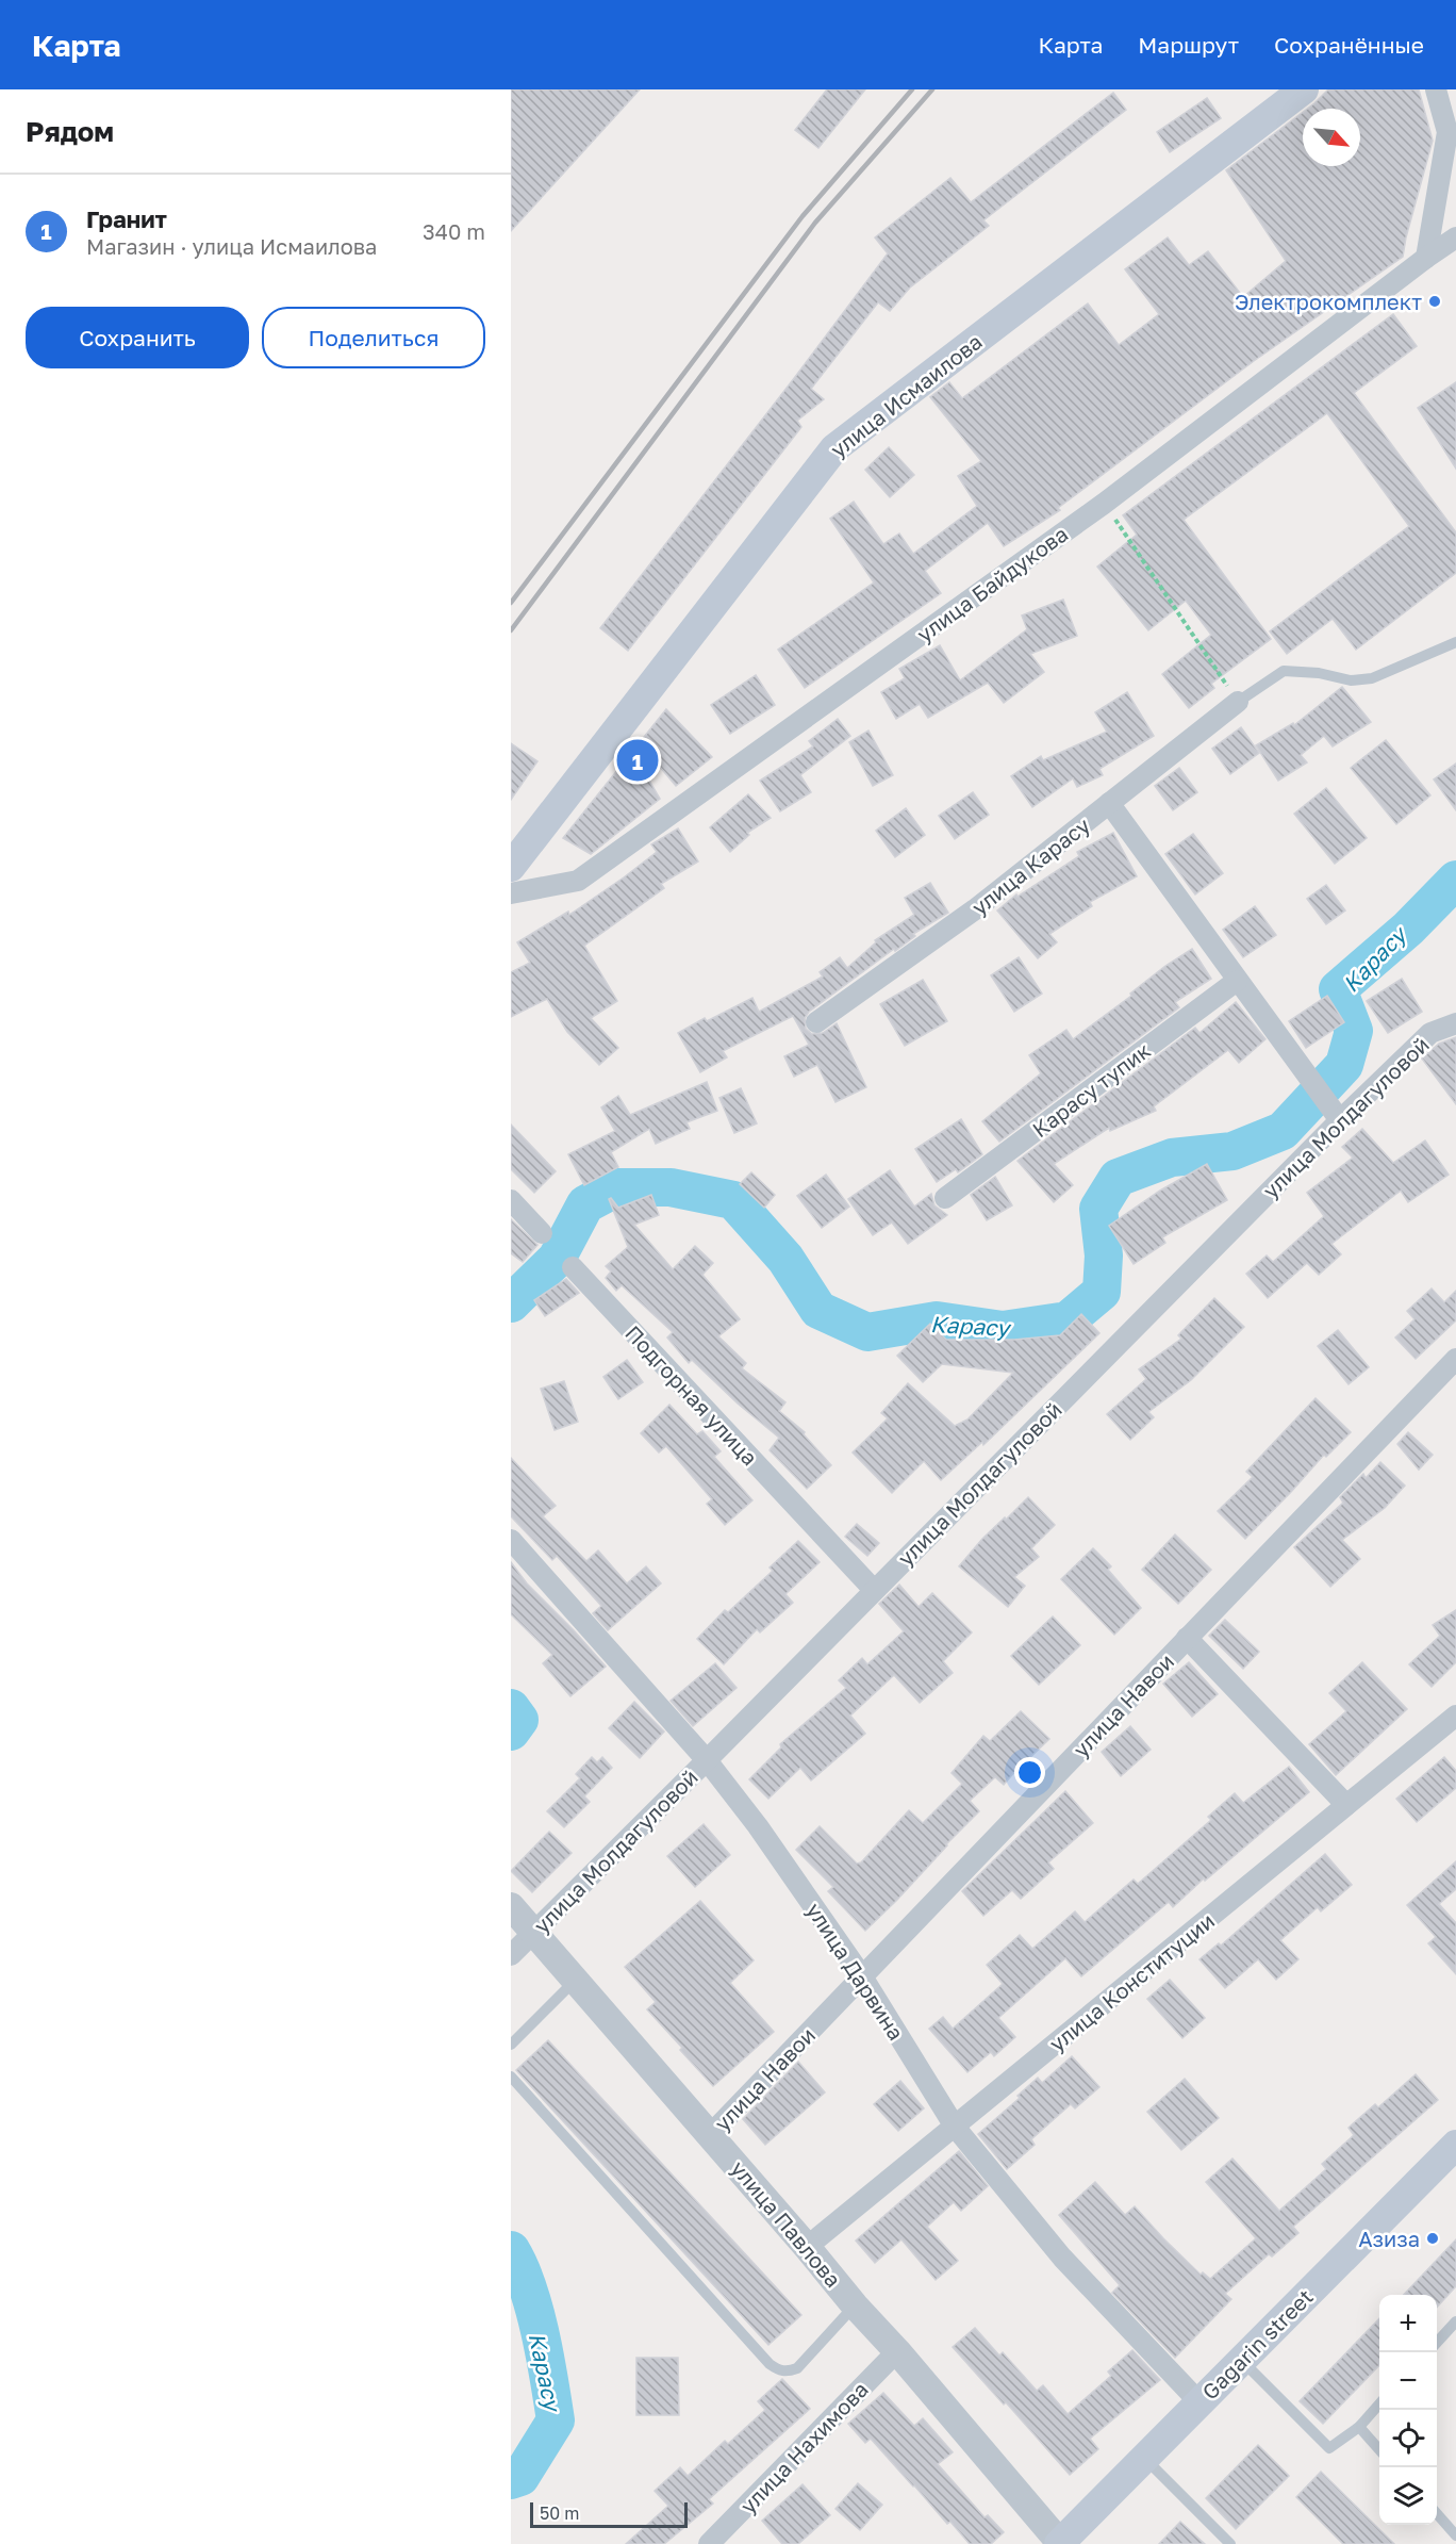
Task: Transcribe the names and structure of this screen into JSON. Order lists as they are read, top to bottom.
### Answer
{
  "streets": {
    "main road": ["улица Исмаилова", "Gagarin street"],
    "street": [
      "улица Байдукова",
      "улица Карасу",
      "Карасу тупик",
      "улица Молдагуловой",
      "Подгорная улица",
      "улица Навои",
      "улица Дарвина",
      "улица Конституции",
      "улица Павлова",
      "улица Нахимова"
    ]
  },
  "crossings": [
    ["улица Молдагуловой", "Подгорная улица"],
    ["улица Молдагуловой", "улица Дарвина"],
    ["улица Молдагуловой", "улица Павлова"],
    ["улица Навои", "улица Дарвина"],
    ["улица Навои", "улица Павлова"],
    ["улица Дарвина", "улица Конституции"],
    ["улица Дарвина", "Gagarin street"],
    ["улица Конституции", "улица Павлова"],
    ["улица Павлова", "Gagarin street"],
    ["улица Павлова", "улица Нахимова"]
  ],
  "water": ["Карасу"],
  "places": ["Электрокомплект", "Азиза"],
  "scale_bar": "50 m",
  "north": "bottom right",
  "page": {
    "header": "Карта",
    "nav": ["Карта", "Маршрут", "Сохранённые"],
    "heading": "Рядом",
    "list": [
      {
        "mark": "1",
        "name": "Гранит",
        "note": "Магазин · улица Исмаилова",
        "value": "340 m"
      }
    ],
    "buttons": ["Сохранить", "Поделиться"],
    "pins": "1",
    "map_buttons": ["+", "−"],
    "scale": "50 m"
  }
}
